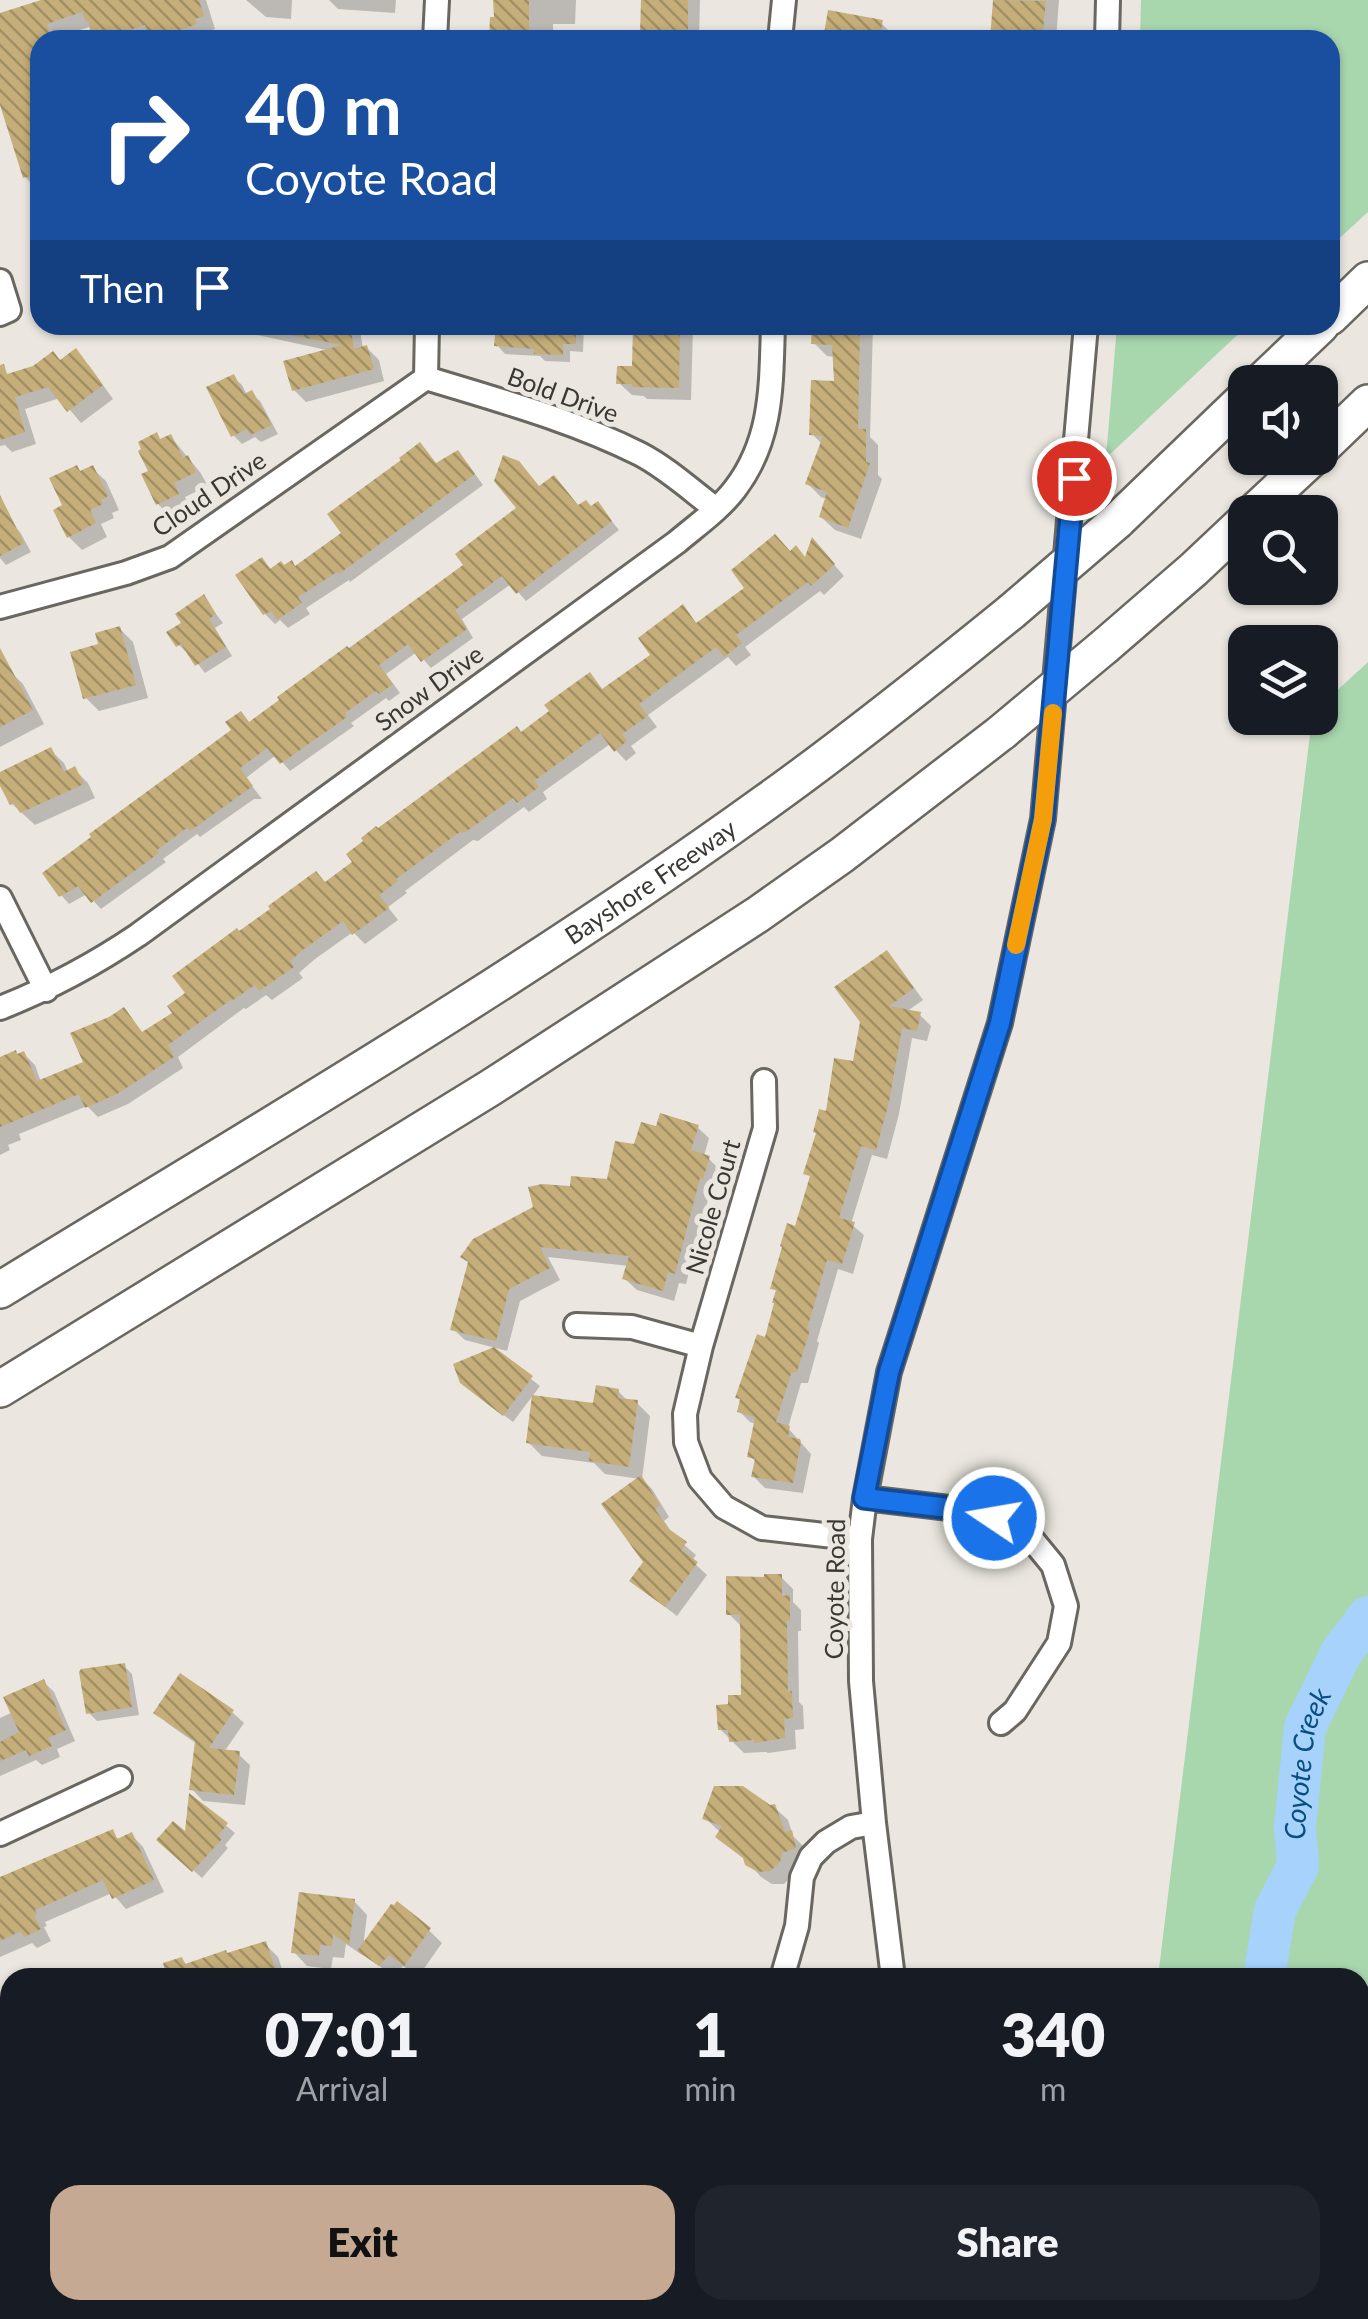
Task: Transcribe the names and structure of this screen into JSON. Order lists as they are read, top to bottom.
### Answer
{
  "streets": {
    "highway": ["Bayshore Freeway"],
    "street": [
      "Bold Drive",
      "Cloud Drive",
      "Snow Drive",
      "Nicole Court",
      "Coyote Road"
    ]
  },
  "crossings": [
    ["Bold Drive", "Cloud Drive"],
    ["Bold Drive", "Snow Drive"],
    ["Nicole Court", "Coyote Road"]
  ],
  "water": ["Coyote Creek"],
  "page": {
    "turn": ["40 m", "Coyote Road"],
    "then": "Then",
    "eta": [
      "07:01",
      "Arrival",
      "1",
      "min",
      "340",
      "m"
    ],
    "buttons": ["Exit", "Share"]
  }
}
